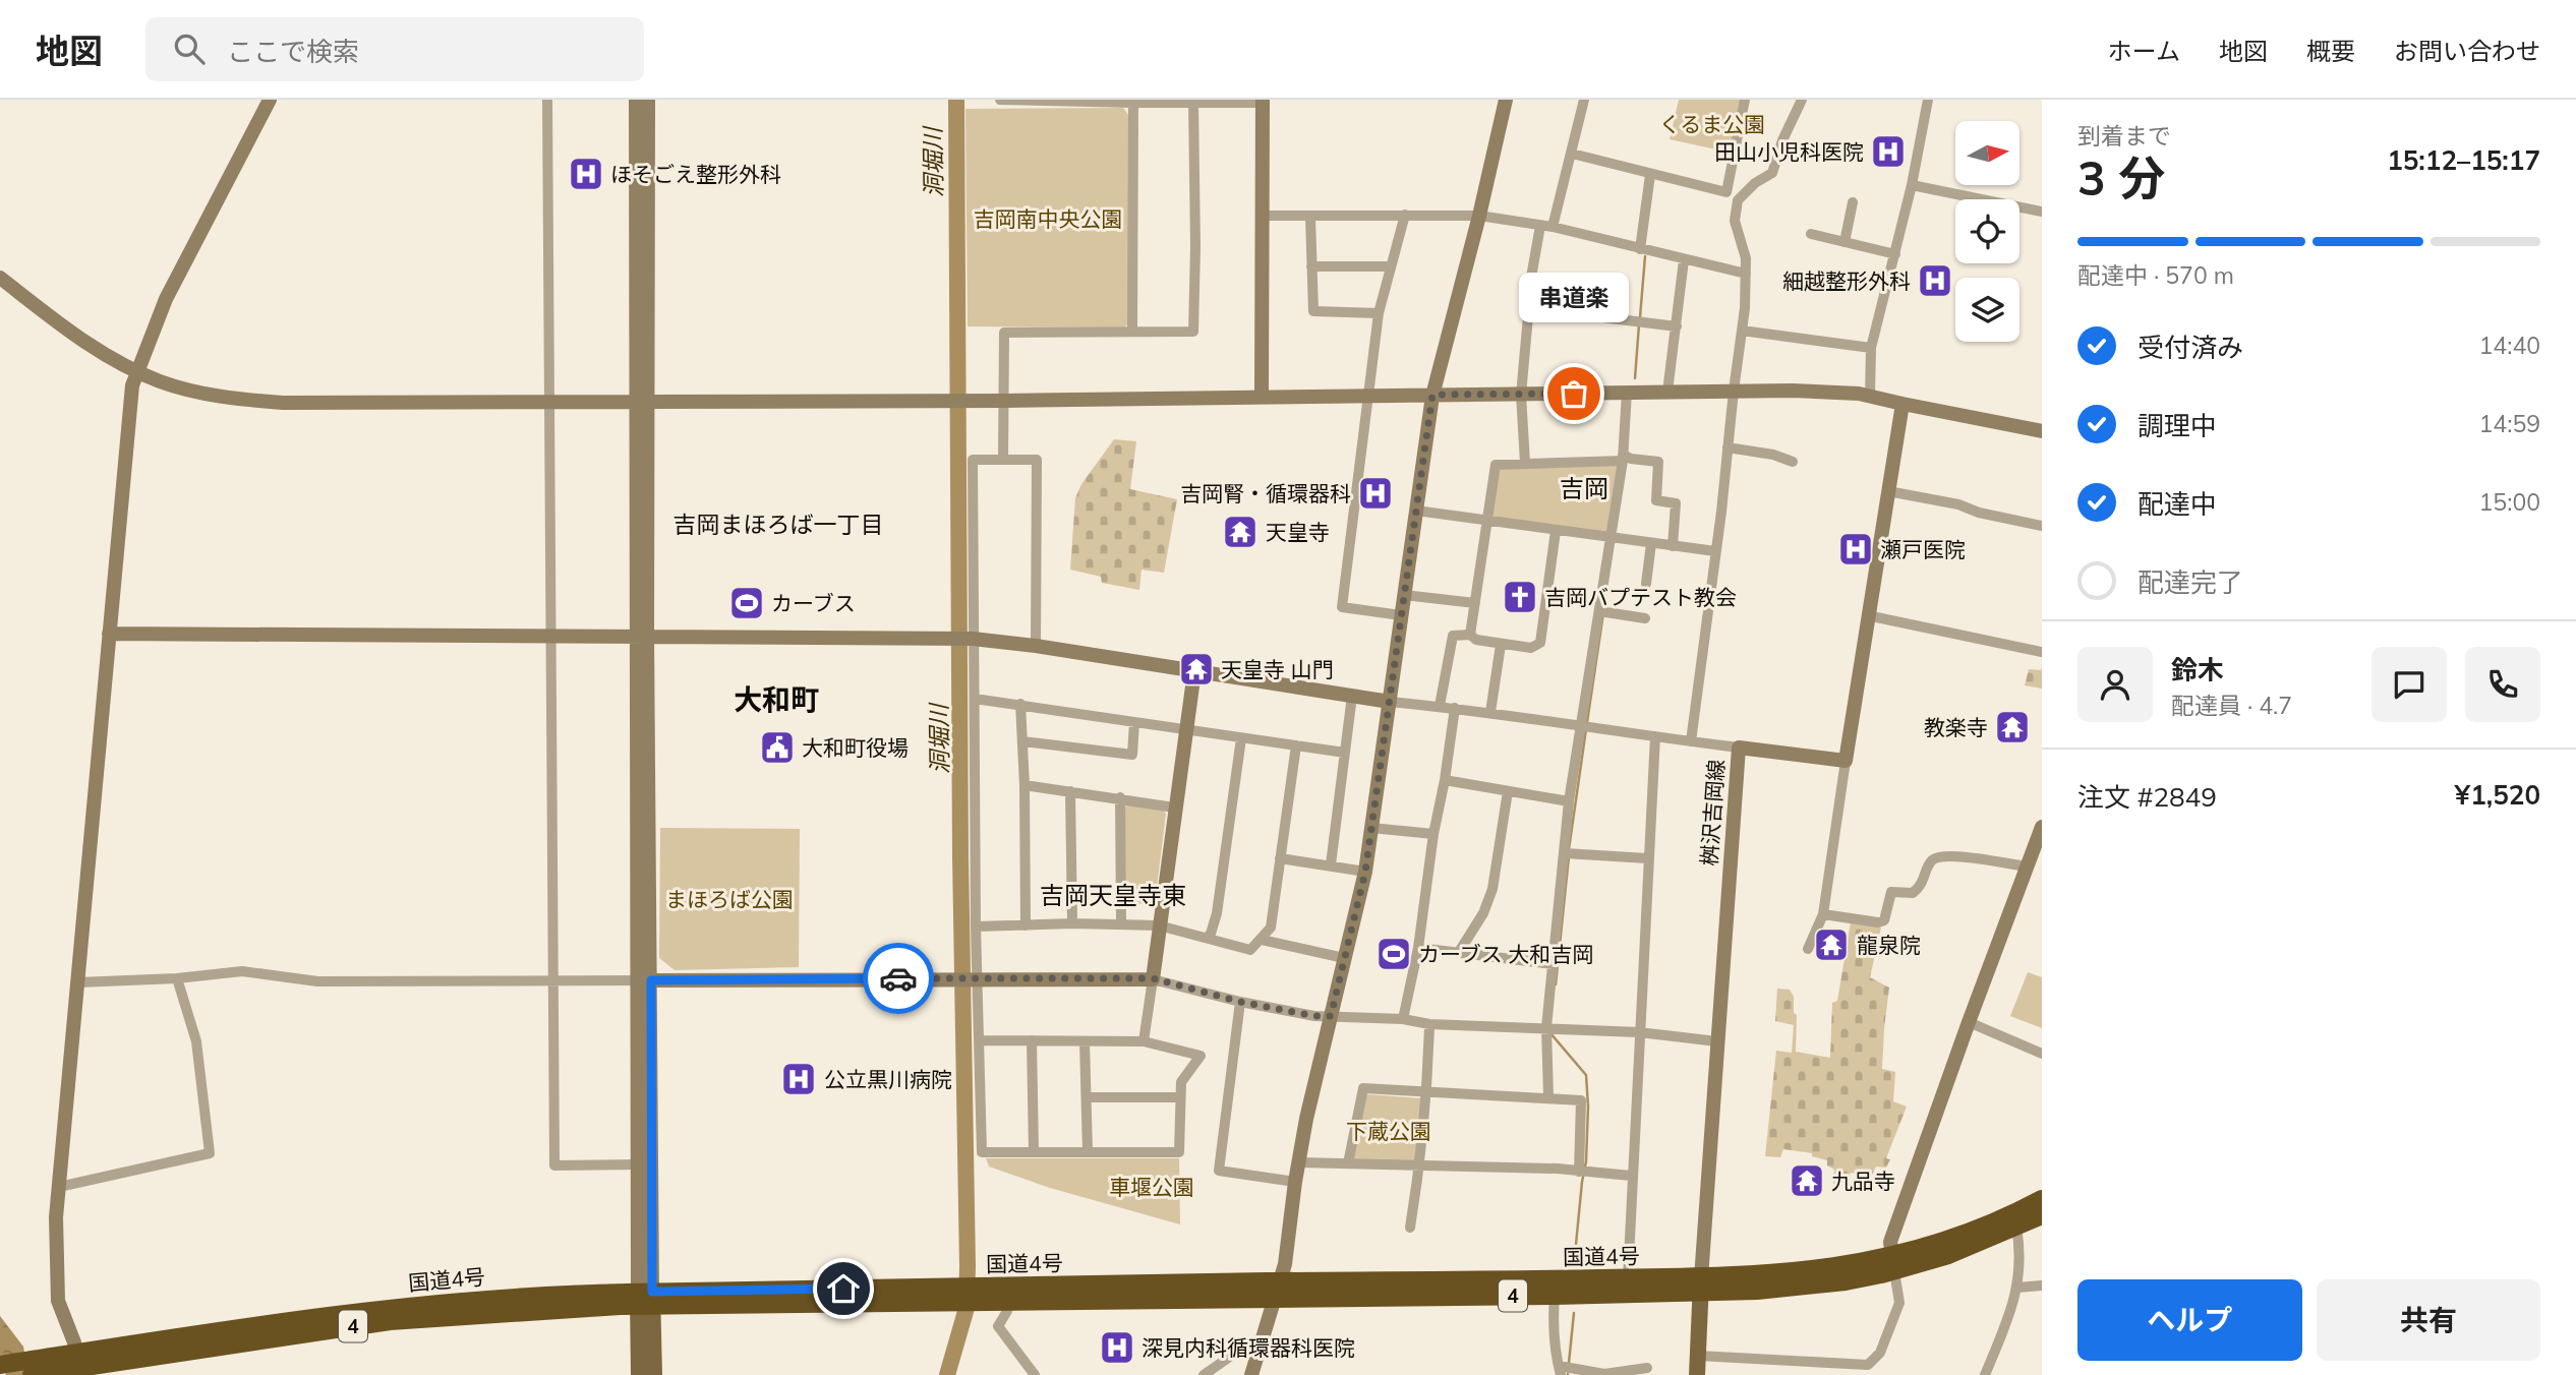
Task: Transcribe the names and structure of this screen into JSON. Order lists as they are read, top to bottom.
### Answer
{
  "streets": {
    "highway": ["国道4号", "4"],
    "street": ["桝沢吉岡線"]
  },
  "crossings": [
    ["桝沢吉岡線", "国道4号"]
  ],
  "districts": [
    "吉岡",
    "吉岡まほろば一丁目",
    "大和町",
    "吉岡天皇寺東"
  ],
  "water": ["洞堀川"],
  "parks": [
    "くるま公園",
    "吉岡南中央公園",
    "まほろば公園",
    "下蔵公園",
    "車堰公園"
  ],
  "places": {
    "hospital": [
      "田山小児科医院",
      "ほそごえ整形外科",
      "細越整形外科",
      "吉岡腎・循環器科",
      "瀬戸医院",
      "公立黒川病院",
      "深見内科循環器科医院"
    ],
    "other": ["串道楽"],
    "temple": [
      "天皇寺",
      "天皇寺 山門",
      "教楽寺",
      "龍泉院",
      "九品寺"
    ],
    "church": ["吉岡バプテスト教会"],
    "sports": ["カーブス", "カーブス 大和吉岡"],
    "public building": ["大和町役場"]
  },
  "north": "right",
  "page": {
    "header": "地図",
    "search": "ここで検索",
    "nav": [
      "ホーム",
      "地図",
      "概要",
      "お問い合わせ"
    ],
    "heading": ["3 分", "到着まで", "15:12–15:17"],
    "panel": [
      "鈴木",
      "配達員 · 4.7",
      "注文 #2849",
      "¥1,520"
    ],
    "bar": "配達中 · 570 m",
    "bubble": "串道楽",
    "list": [
      ["受付済み", "14:40"],
      ["調理中", "14:59"],
      ["配達中", "15:00"],
      "配達完了"
    ],
    "buttons": ["ヘルプ", "共有"]
  }
}
